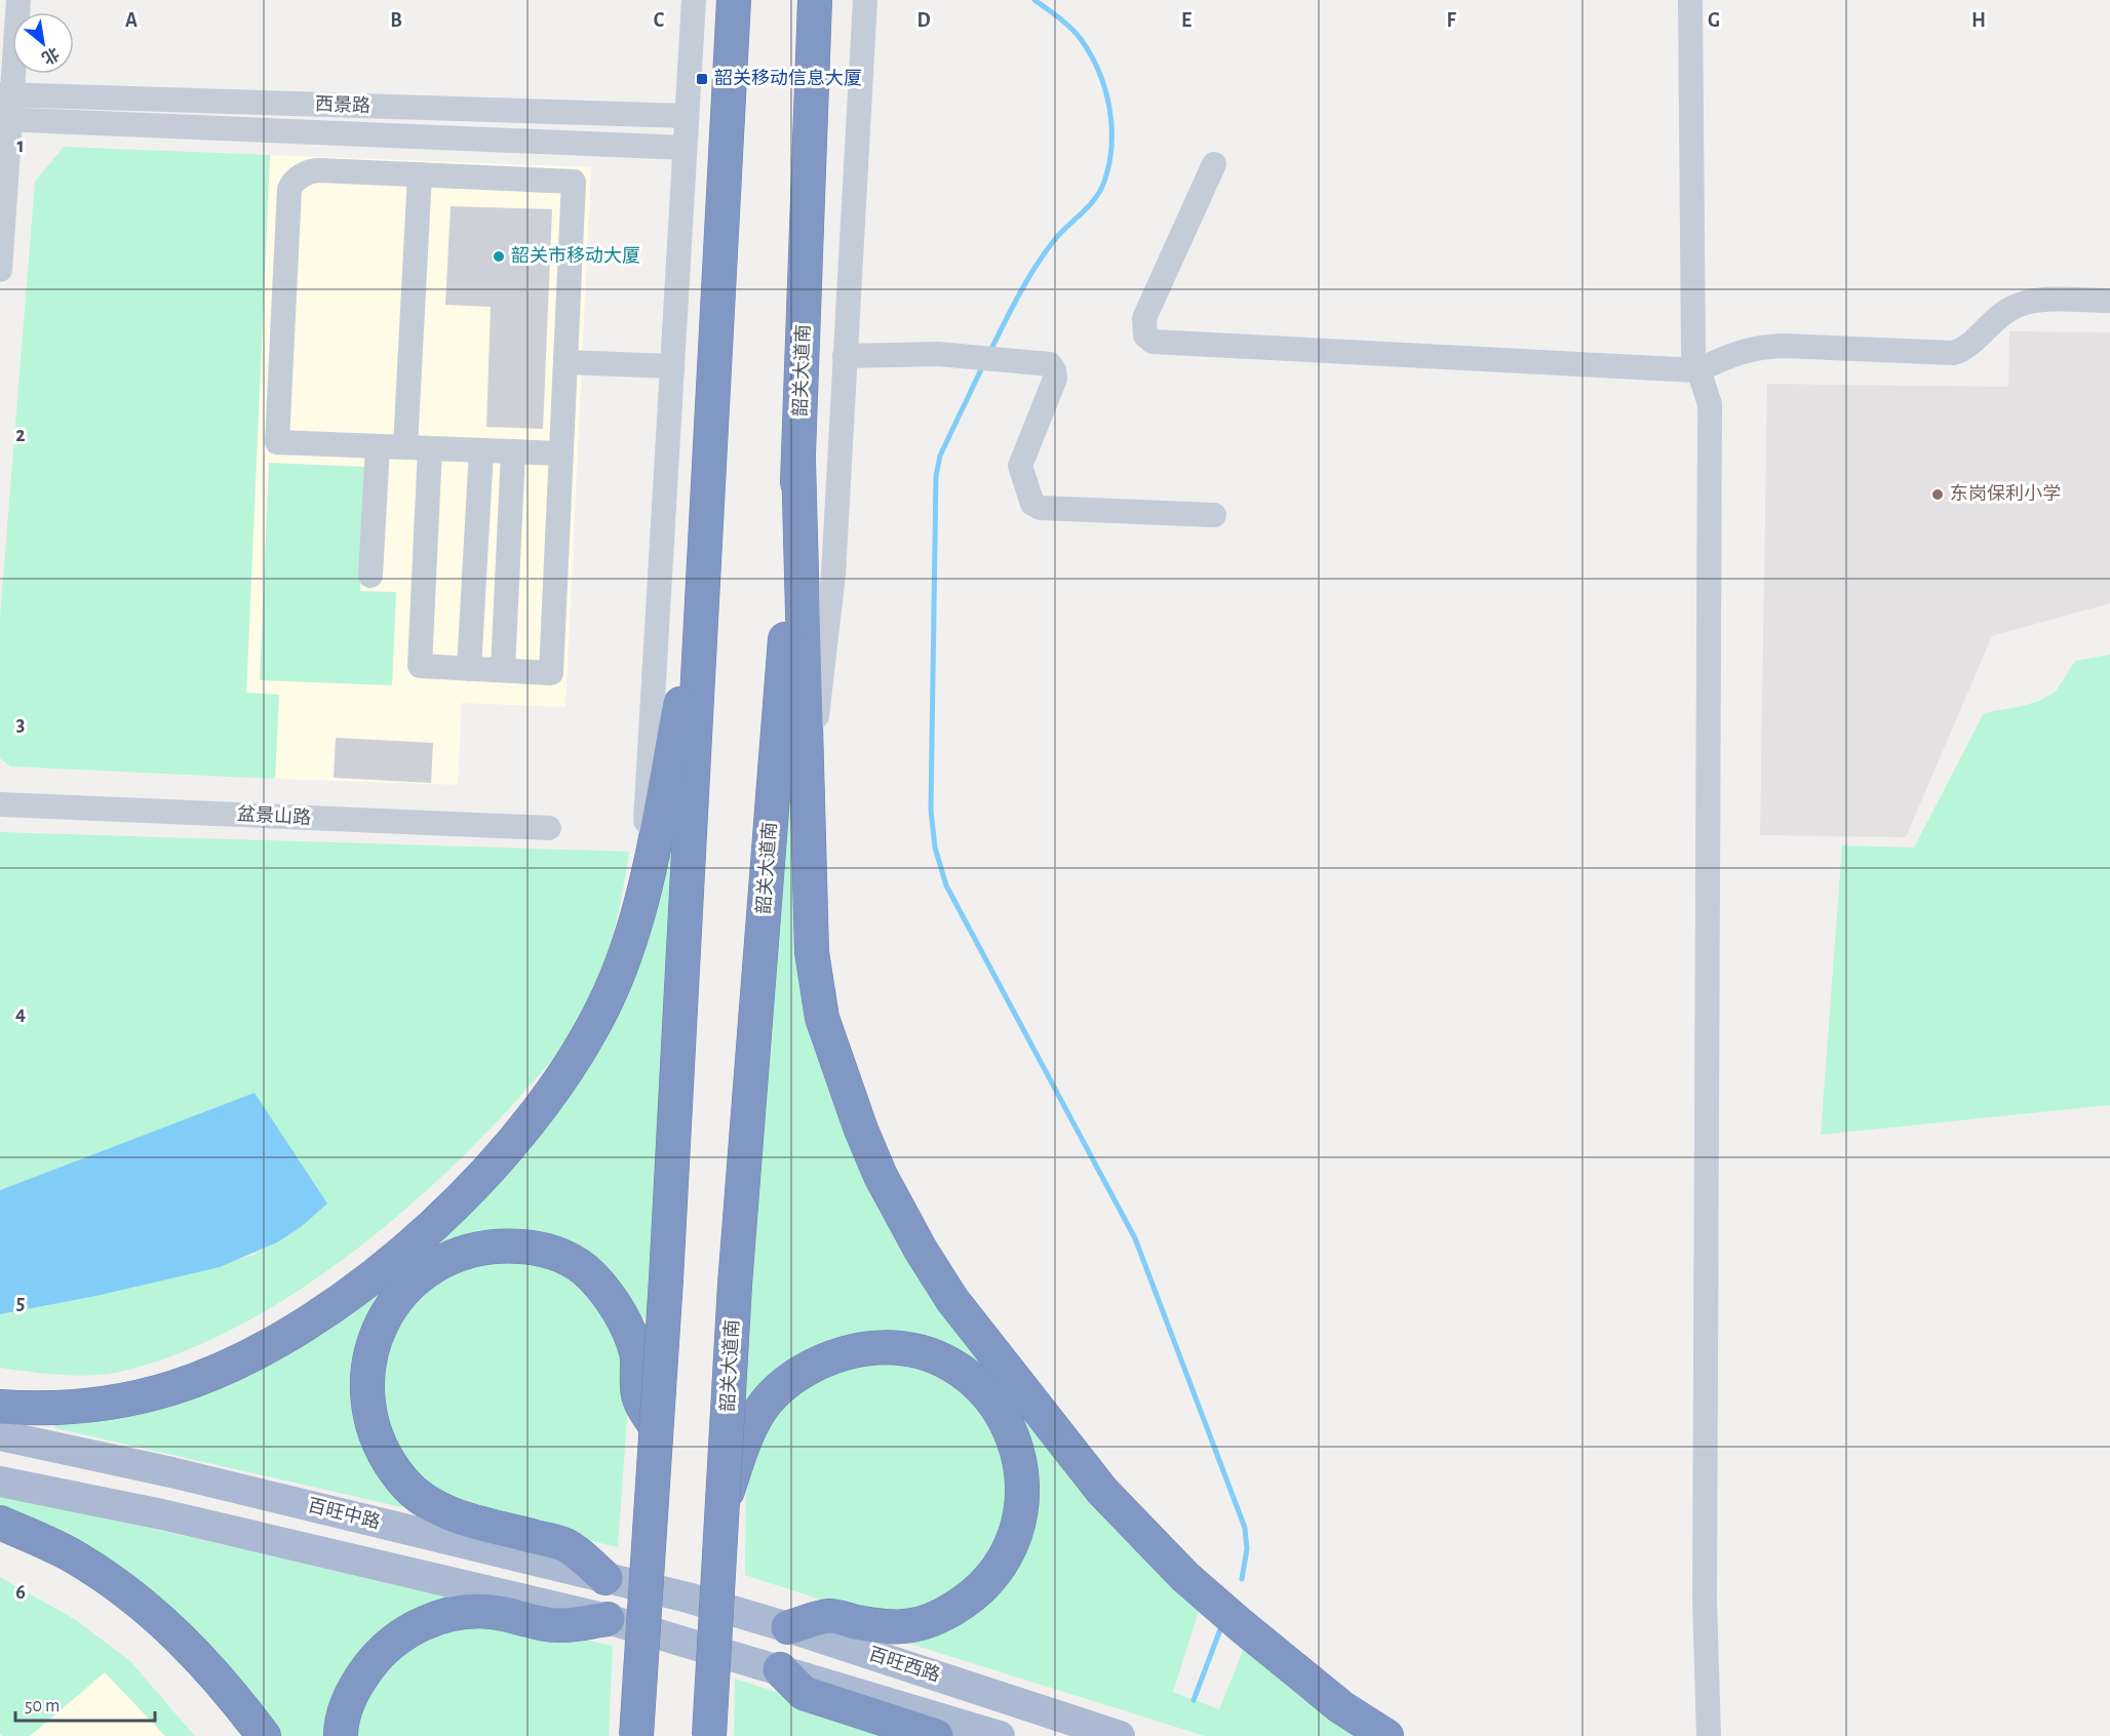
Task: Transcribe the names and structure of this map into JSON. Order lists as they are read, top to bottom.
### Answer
{
  "streets": {
    "highway": ["韶关大道南"],
    "main road": ["百旺中路", "百旺西路"],
    "street": ["西景路", "盆景山路"]
  },
  "crossings": [
    ["百旺中路", "百旺西路"]
  ],
  "places": {
    "transit": ["韶关移动信息大厦"],
    "other": ["韶关市移动大厦", "东岗保利小学"]
  },
  "scale_bar": "50 m",
  "north": "bottom right",
  "grid": {
    "columns": [
      "A",
      "B",
      "C",
      "D",
      "E",
      "F",
      "G",
      "H"
    ],
    "rows": [
      "1",
      "2",
      "3",
      "4",
      "5",
      "6"
    ]
  }
}
